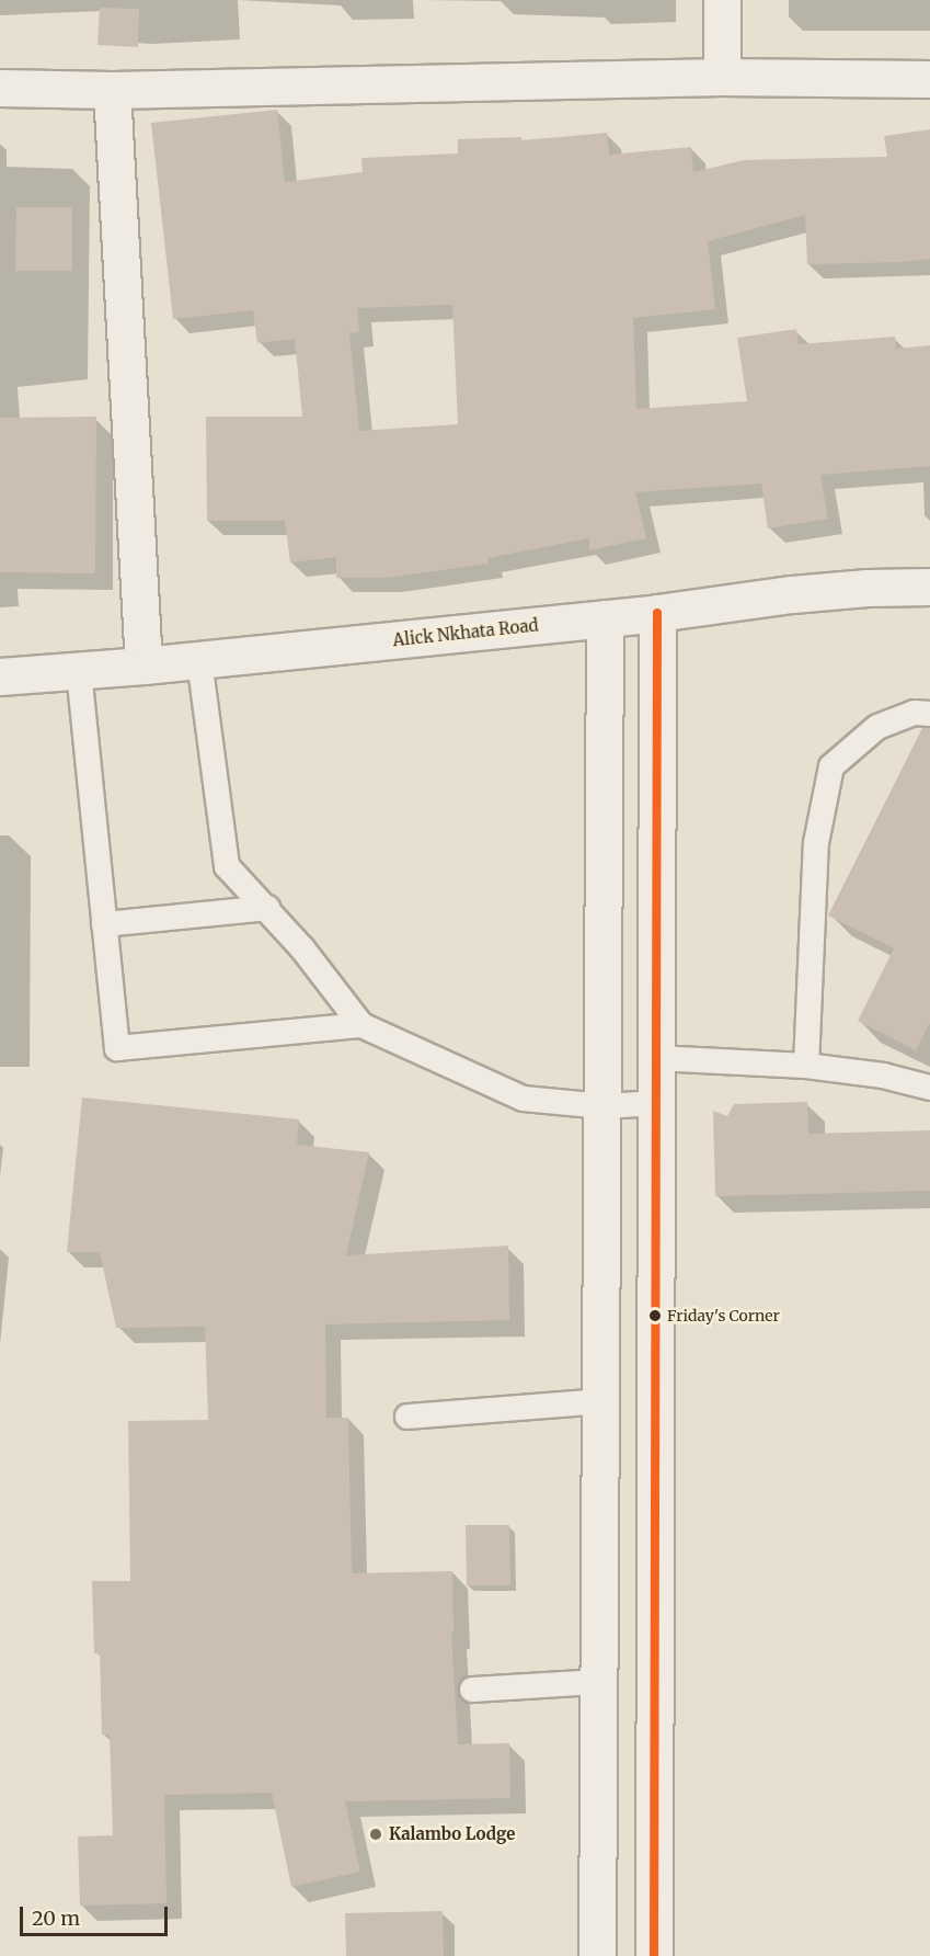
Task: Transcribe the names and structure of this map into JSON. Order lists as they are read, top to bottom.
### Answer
{
  "streets": {
    "main road": ["Alick Nkhata Road"]
  },
  "places": ["Friday's Corner", "Kalambo Lodge"],
  "scale_bar": "20 m"
}
